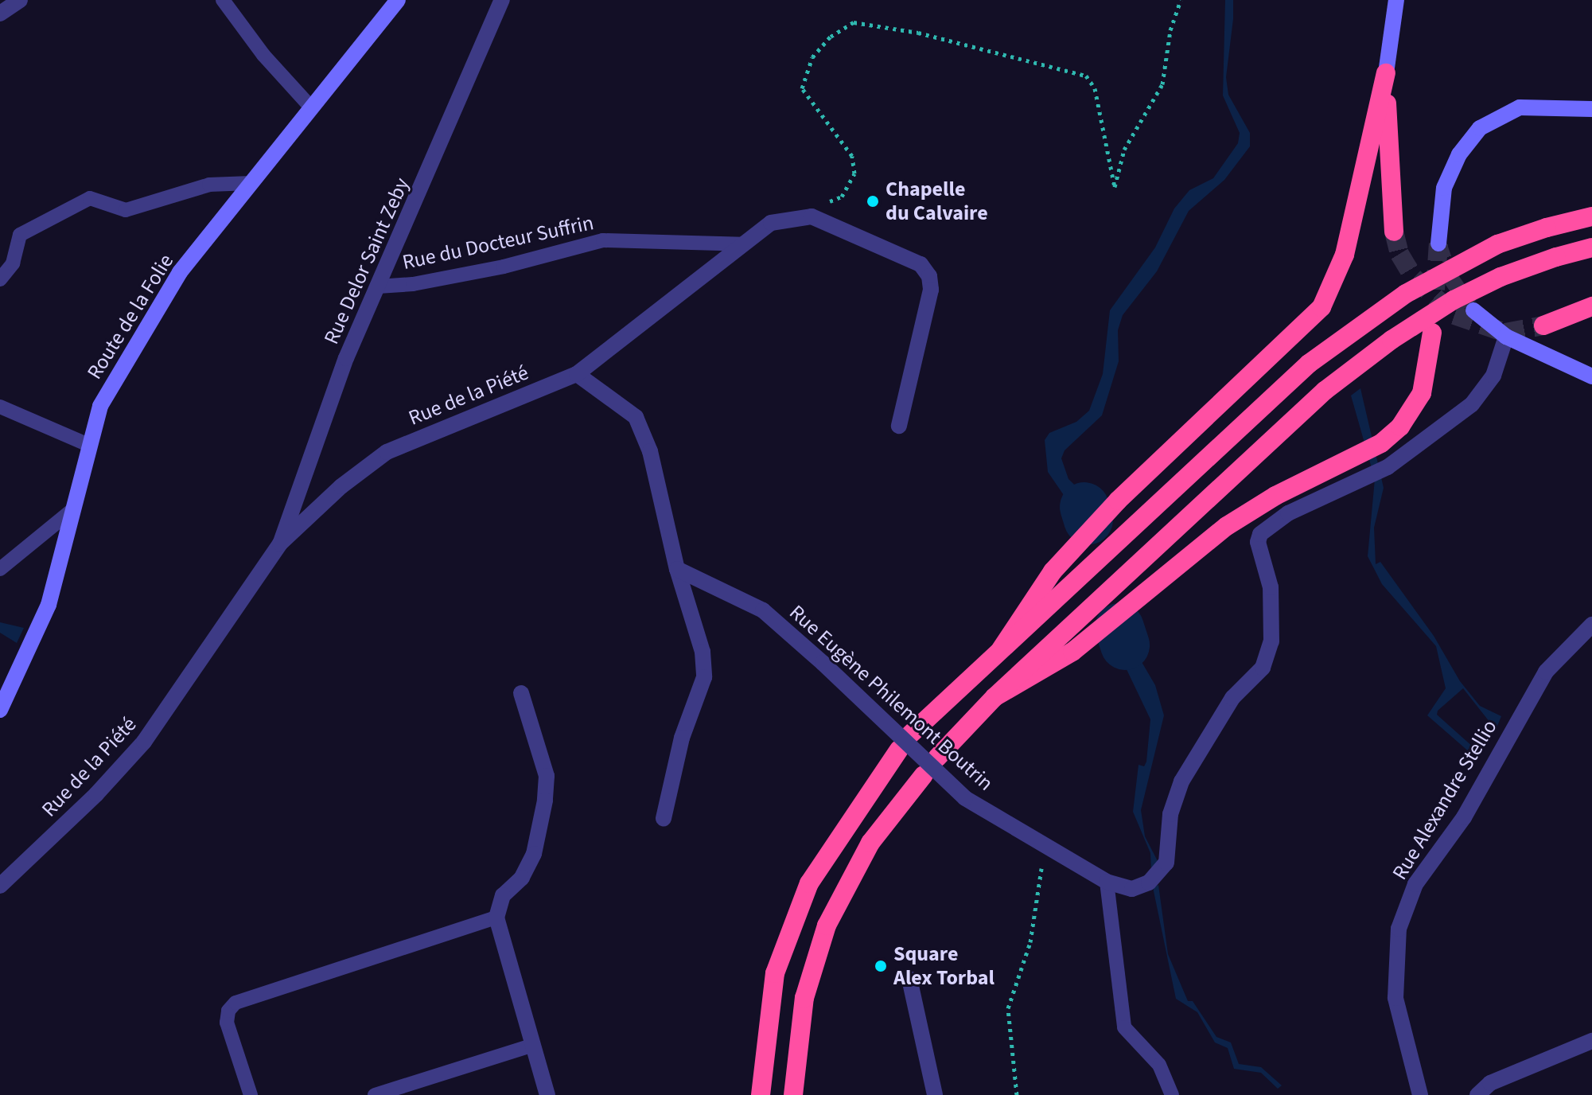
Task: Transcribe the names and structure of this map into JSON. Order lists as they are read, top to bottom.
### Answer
{
  "streets": {
    "street": [
      "Rue Delor Saint Zeby",
      "Route de la Folie",
      "Rue de la Piété",
      "Rue Eugène Philemont Boutrin",
      "Rue Alexandre Stellio"
    ],
    "lane": ["Rue du Docteur Suffrin"]
  },
  "crossings": [
    ["Rue du Docteur Suffrin", "Rue Delor Saint Zeby"],
    ["Rue du Docteur Suffrin", "Rue de la Piété"],
    ["Rue Delor Saint Zeby", "Rue de la Piété"]
  ],
  "places": ["Chapelle du Calvaire", "Square Alex Torbal"]
}
